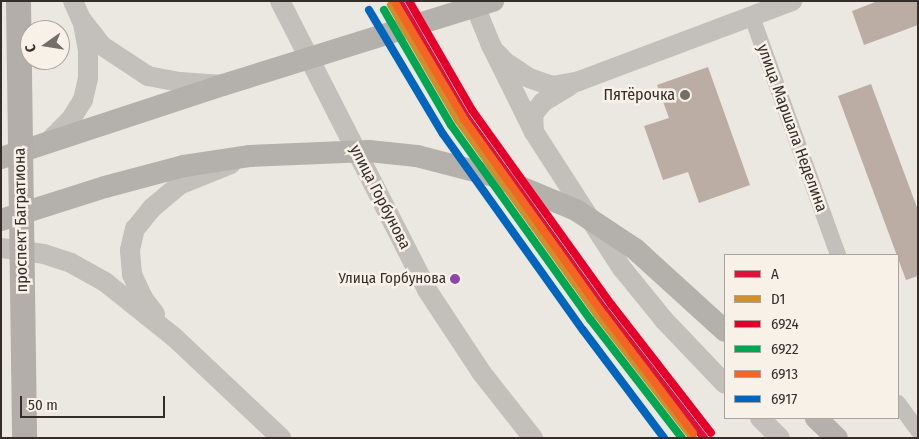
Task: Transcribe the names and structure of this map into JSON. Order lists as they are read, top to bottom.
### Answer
{
  "streets": {
    "main road": ["проспект Багратиона"],
    "street": ["улица Маршала Неделина", "улица Горбунова"]
  },
  "places": ["Пятёрочка", "Улица Горбунова"],
  "lines": [
    "transit line A",
    "transit line 6924",
    "transit line 6913",
    "transit line D1",
    "transit line 6922",
    "transit line 6917"
  ],
  "legend": [
    "A",
    "D1",
    "6924",
    "6922",
    "6913",
    "6917"
  ],
  "scale_bar": "50 m",
  "north": "left"
}
